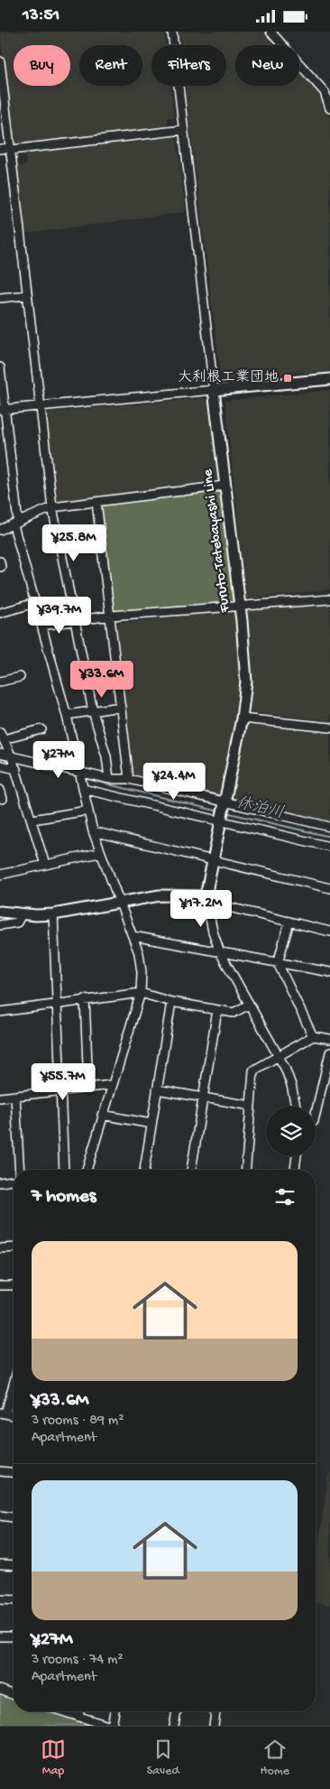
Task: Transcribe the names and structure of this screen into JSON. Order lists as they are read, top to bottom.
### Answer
{
  "streets": {
    "main road": ["Furuto-Tatebayashi Line"]
  },
  "water": ["休泊川"],
  "places": {
    "transit": ["大利根工業団地"]
  },
  "page": {
    "status": "13:51",
    "chip": [
      "Buy",
      "Rent",
      "Filters",
      "New"
    ],
    "price": [
      "¥25.8M",
      "¥39.7M",
      "¥33.6M",
      "¥27M",
      "¥24.4M",
      "¥17.2M",
      "¥55.7M"
    ],
    "heading": "7 homes",
    "list": [
      {
        "name": "¥33.6M",
        "note": "3 rooms · 89 m² · Apartment"
      },
      {
        "name": "¥27M",
        "note": "3 rooms · 74 m² · Apartment"
      }
    ],
    "tabs": ["Map", "Saved", "Home"]
  }
}
